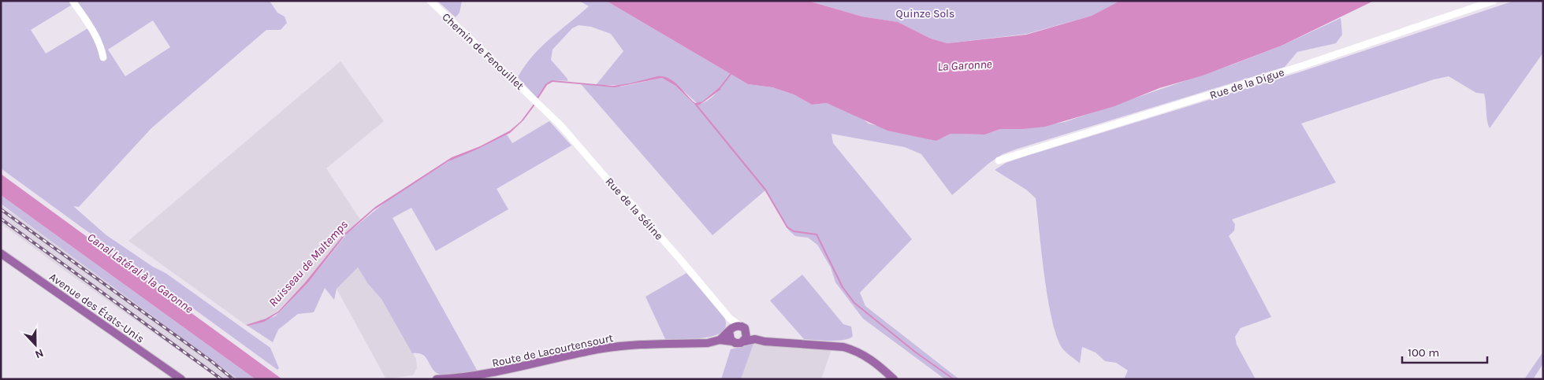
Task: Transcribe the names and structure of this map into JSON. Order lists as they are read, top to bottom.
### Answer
{
  "streets": {
    "main road": ["Avenue des États-Unis", "Route de Lacourtensourt"],
    "street": ["Chemin de Fenouillet", "Rue de la Digue", "Rue de la Séline"]
  },
  "crossings": [
    ["Chemin de Fenouillet", "Rue de la Séline"],
    ["Rue de la Séline", "Route de Lacourtensourt"]
  ],
  "water": ["La Garonne", "Ruisseau de Maltemps", "Canal Latéral à la Garonne"],
  "parks": ["Quinze Sols"],
  "scale_bar": "100 m",
  "north": "bottom"
}
